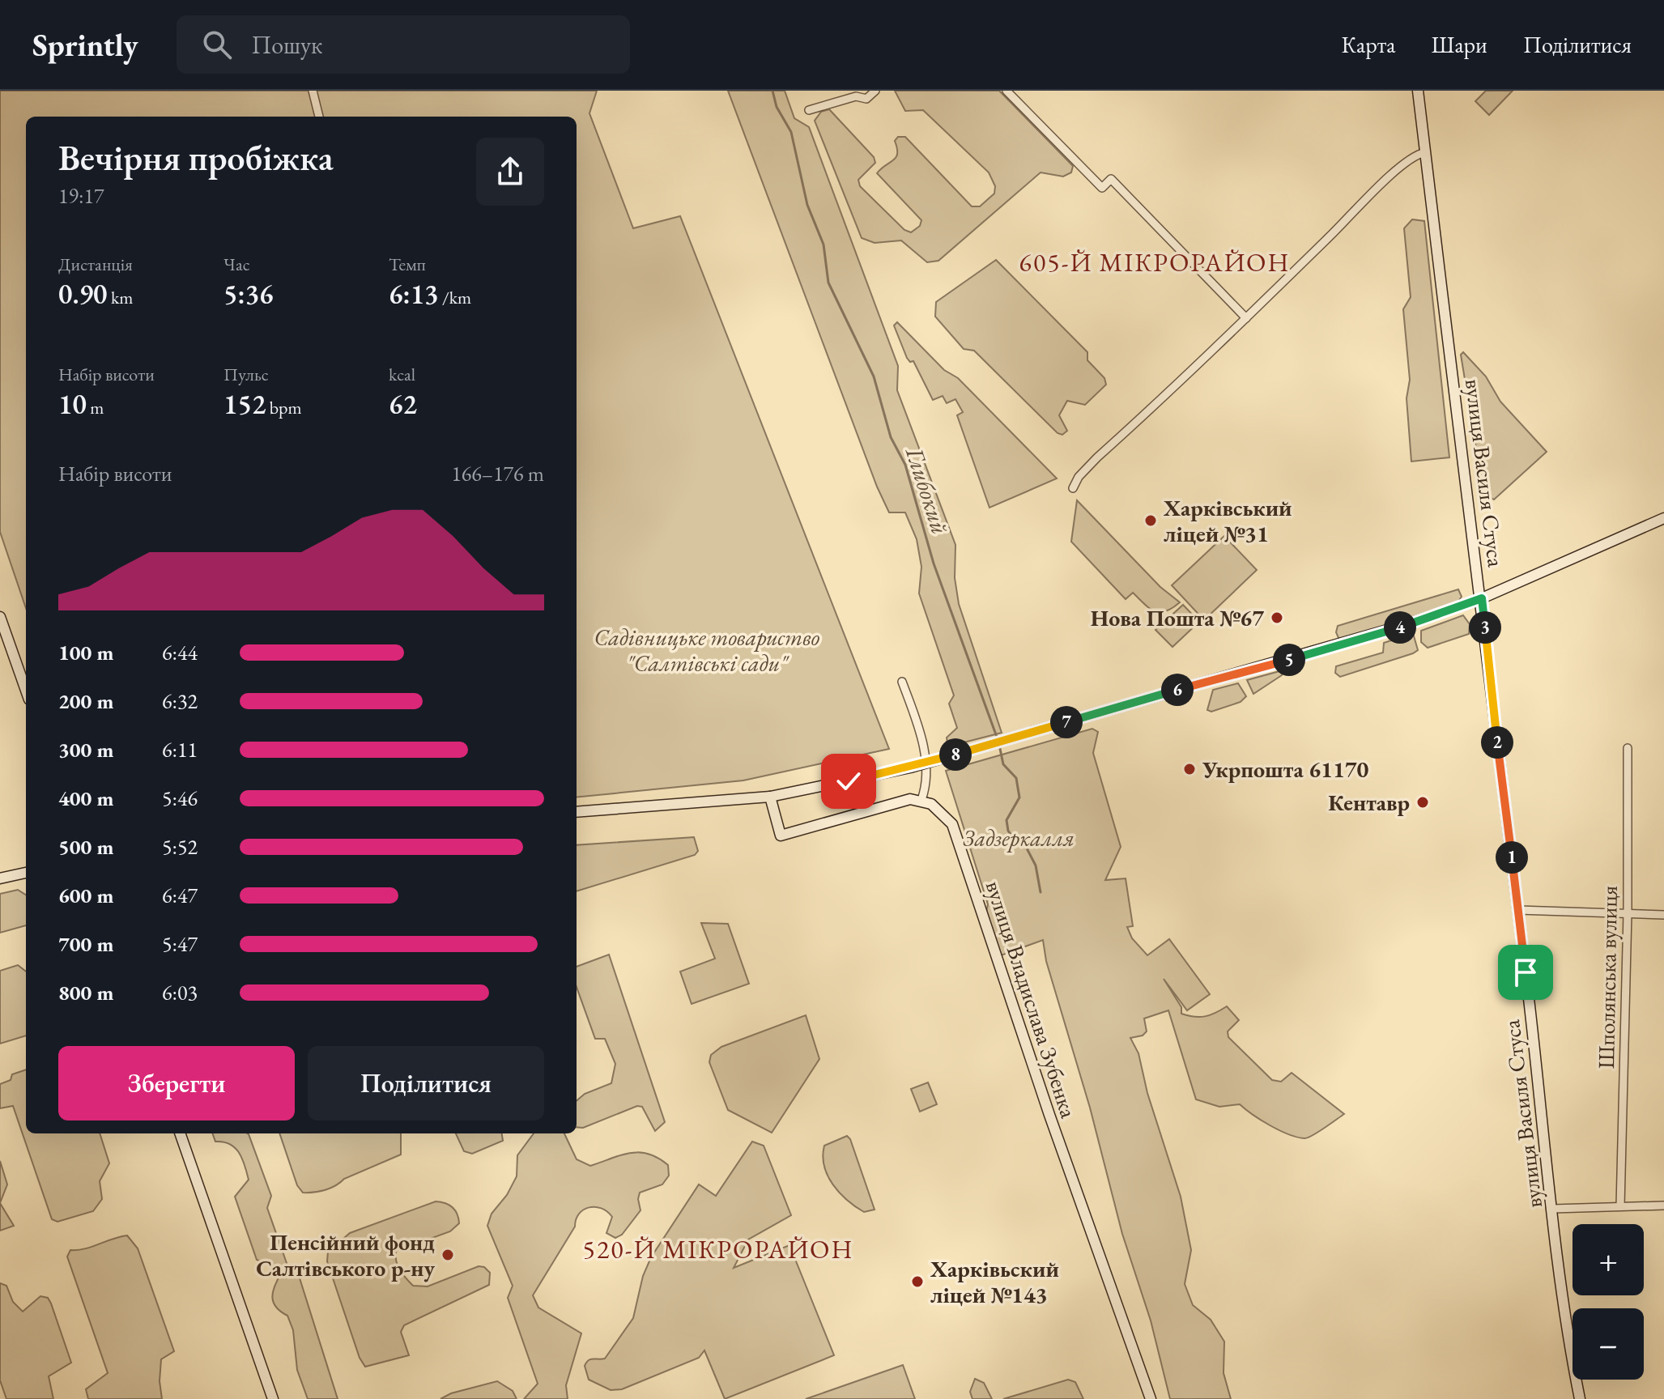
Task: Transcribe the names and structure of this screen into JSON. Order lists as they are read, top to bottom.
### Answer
{
  "streets": {
    "street": ["вулиця Василя Стуса", "Шполянська вулиця", "вулиця Владислава Зубенка"]
  },
  "districts": ["605-Й МІКРОРАЙОН", "520-Й МІКРОРАЙОН"],
  "water": ["Глибокий"],
  "parks": ["Садівницьке товариство \"Салтівські сади\"", "Задзеркалля"],
  "places": [
    "Харківський ліцей №31",
    "Нова Пошта №67",
    "Укрпошта 61170",
    "Кентавр",
    "Пенсійний фонд Салтівського р-ну",
    "Харківьский ліцей №143"
  ],
  "page": {
    "header": "Sprintly",
    "search": "Пошук",
    "nav": ["Карта", "Шари", "Поділитися"],
    "heading": ["Вечірня пробіжка", "19:17"],
    "stats": [
      ["Дистанція", "0.90 km"],
      ["Час", "5:36"],
      ["Темп", "6:13 /km"],
      ["Набір висоти", "10 m"],
      ["Пульс", "152 bpm"],
      ["kcal", "62"]
    ],
    "chart": ["Набір висоти", "166–176 m"],
    "pins": [
      "3",
      "4",
      "5",
      "6",
      "7",
      "2",
      "8",
      "1"
    ],
    "list": [
      {
        "name": "100 m",
        "note": "6:44"
      },
      {
        "name": "200 m",
        "note": "6:32"
      },
      {
        "name": "300 m",
        "note": "6:11"
      },
      {
        "name": "400 m",
        "note": "5:46"
      },
      {
        "name": "500 m",
        "note": "5:52"
      },
      {
        "name": "600 m",
        "note": "6:47"
      },
      {
        "name": "700 m",
        "note": "5:47"
      },
      {
        "name": "800 m",
        "note": "6:03"
      }
    ],
    "buttons": ["Зберегти", "Поділитися"],
    "map_buttons": ["+", "−"]
  }
}
